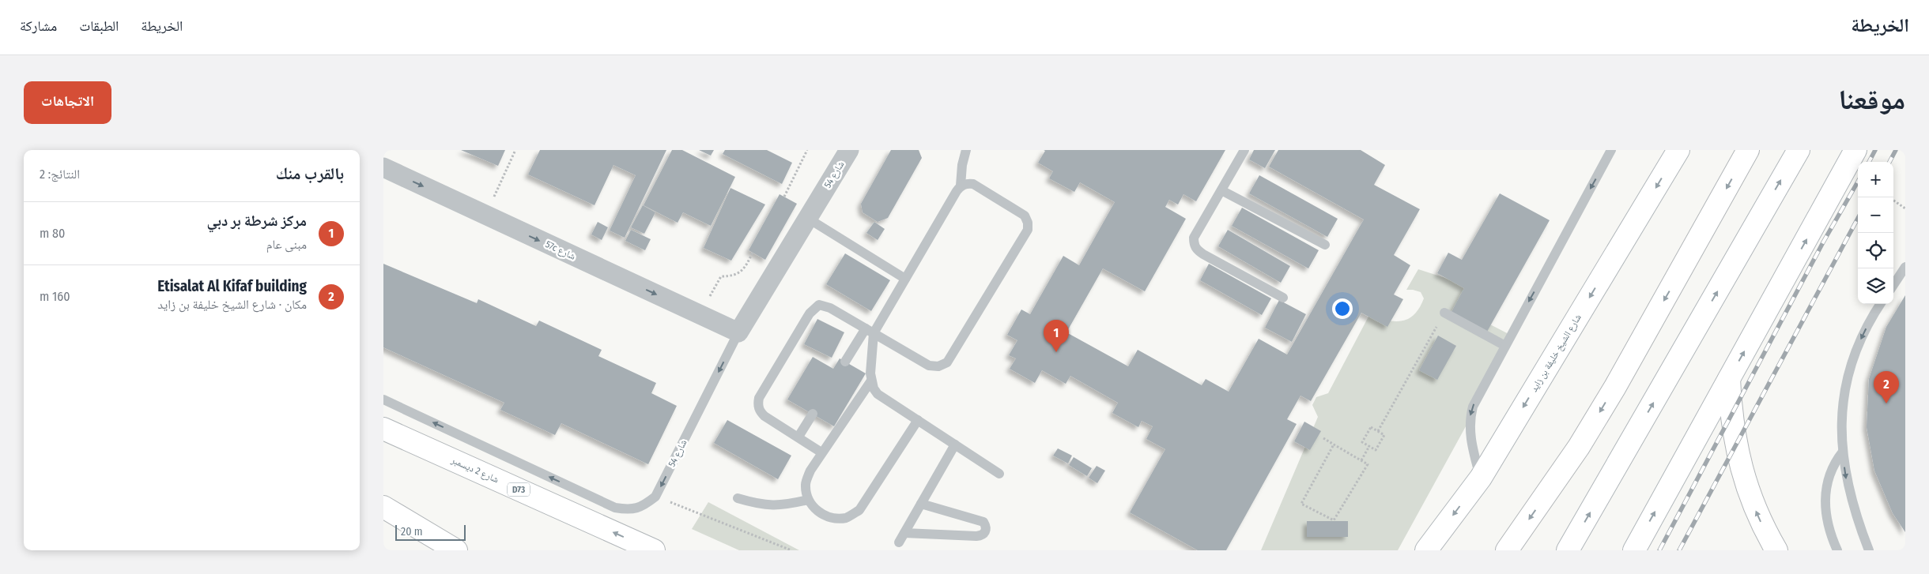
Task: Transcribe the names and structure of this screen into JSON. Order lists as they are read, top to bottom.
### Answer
{
  "streets": {
    "main road": ["شارع الشيخ خليفة بن زايد", "شارع 2 ديسمبر", "D73"],
    "street": ["شارع 54", "57c شارع"]
  },
  "crossings": [
    ["شارع 54", "57c شارع"]
  ],
  "one_way": ["57c شارع", "شارع 2 ديسمبر"],
  "scale_bar": "20 m",
  "page": {
    "header": "الخريطة",
    "nav": ["الخريطة", "الطبقات", "مشاركة"],
    "title": "موقعنا",
    "buttons": "الاتجاهات",
    "heading": ["بالقرب منك", "النتائج: 2"],
    "map_buttons": ["+", "−"],
    "list": [
      {
        "mark": "1",
        "name": "مركز شرطة بر دبي",
        "note": "مبنى عام",
        "value": "80 m"
      },
      {
        "mark": "2",
        "name": "Etisalat Al Kifaf building",
        "note": "مكان · شارع الشيخ خليفة بن زايد",
        "value": "160 m"
      }
    ],
    "pins": ["1", "2"],
    "scale": "20 m"
  }
}
